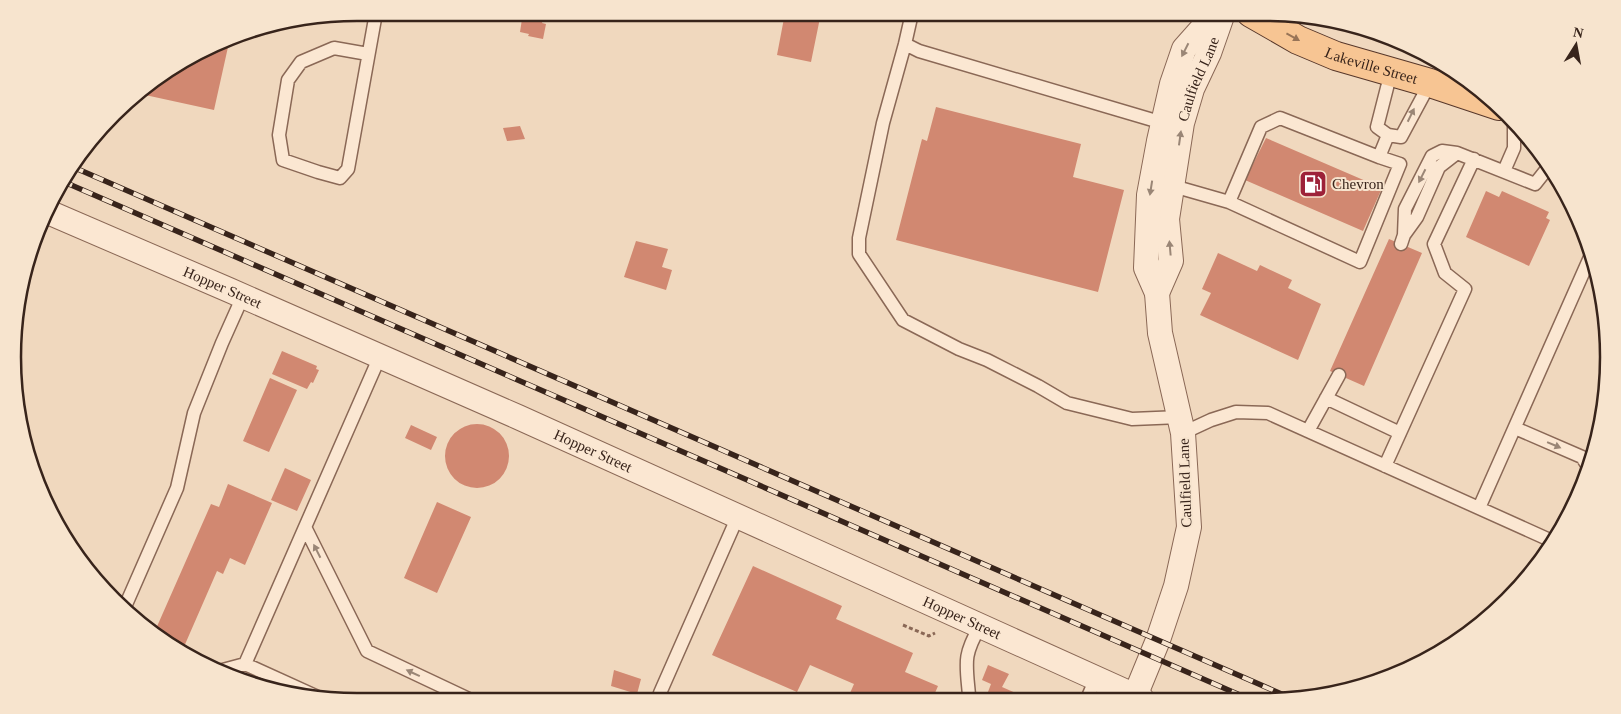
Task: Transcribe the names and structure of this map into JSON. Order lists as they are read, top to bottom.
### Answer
{
  "streets": {
    "main road": ["Lakeville Street"],
    "street": ["Caulfield Lane", "Hopper Street"]
  },
  "one_way": ["Lakeville Street"],
  "places": {
    "fuel station": ["Chevron"]
  },
  "north": "top"
}
